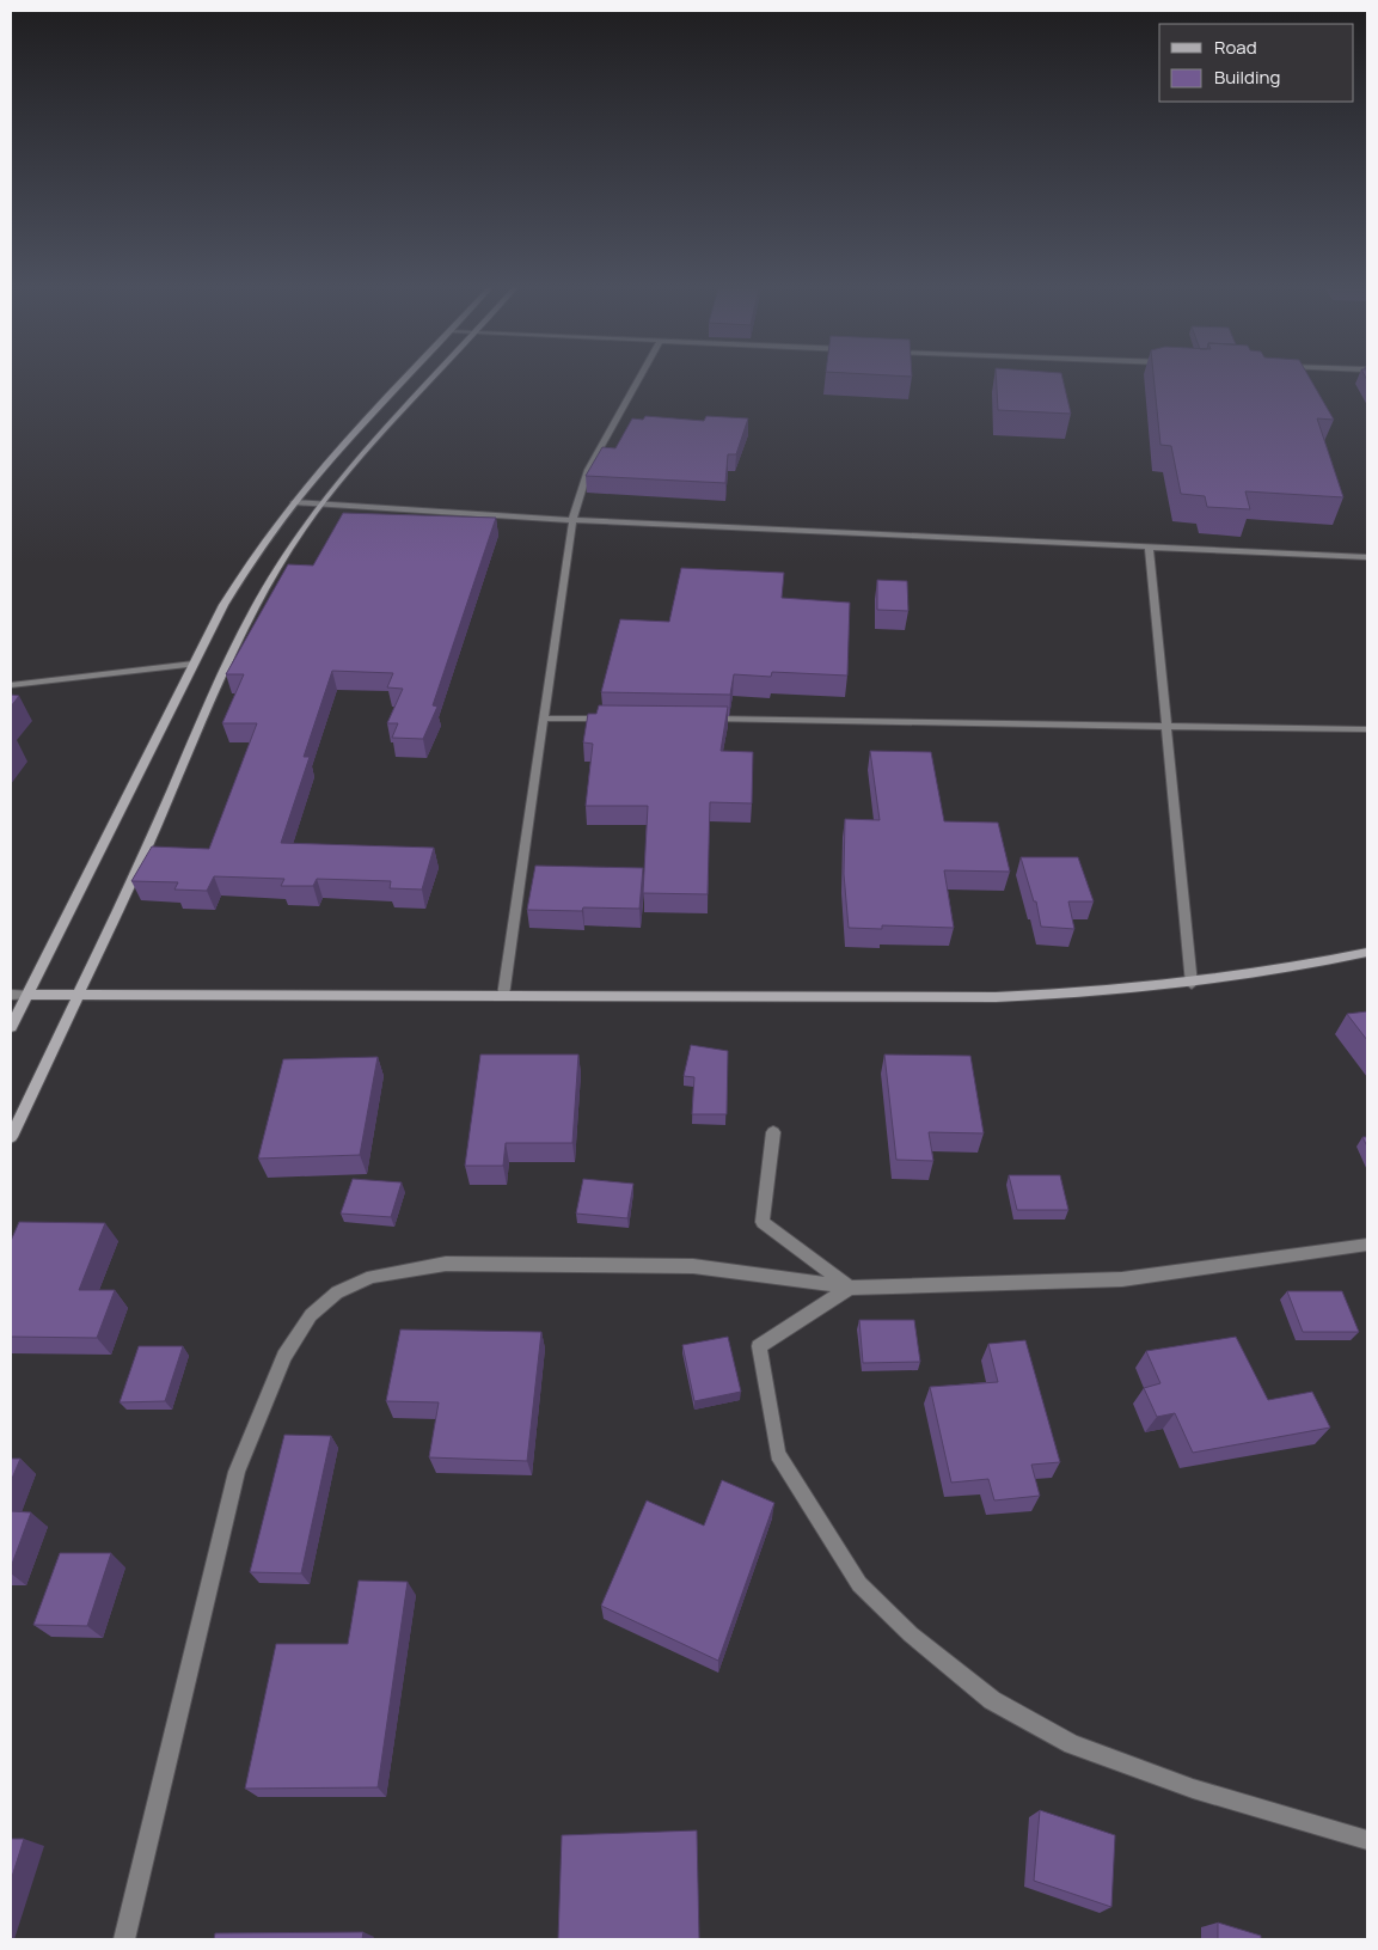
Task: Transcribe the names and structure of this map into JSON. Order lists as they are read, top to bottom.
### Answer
{
  "legend": ["Road", "Building"]
}
